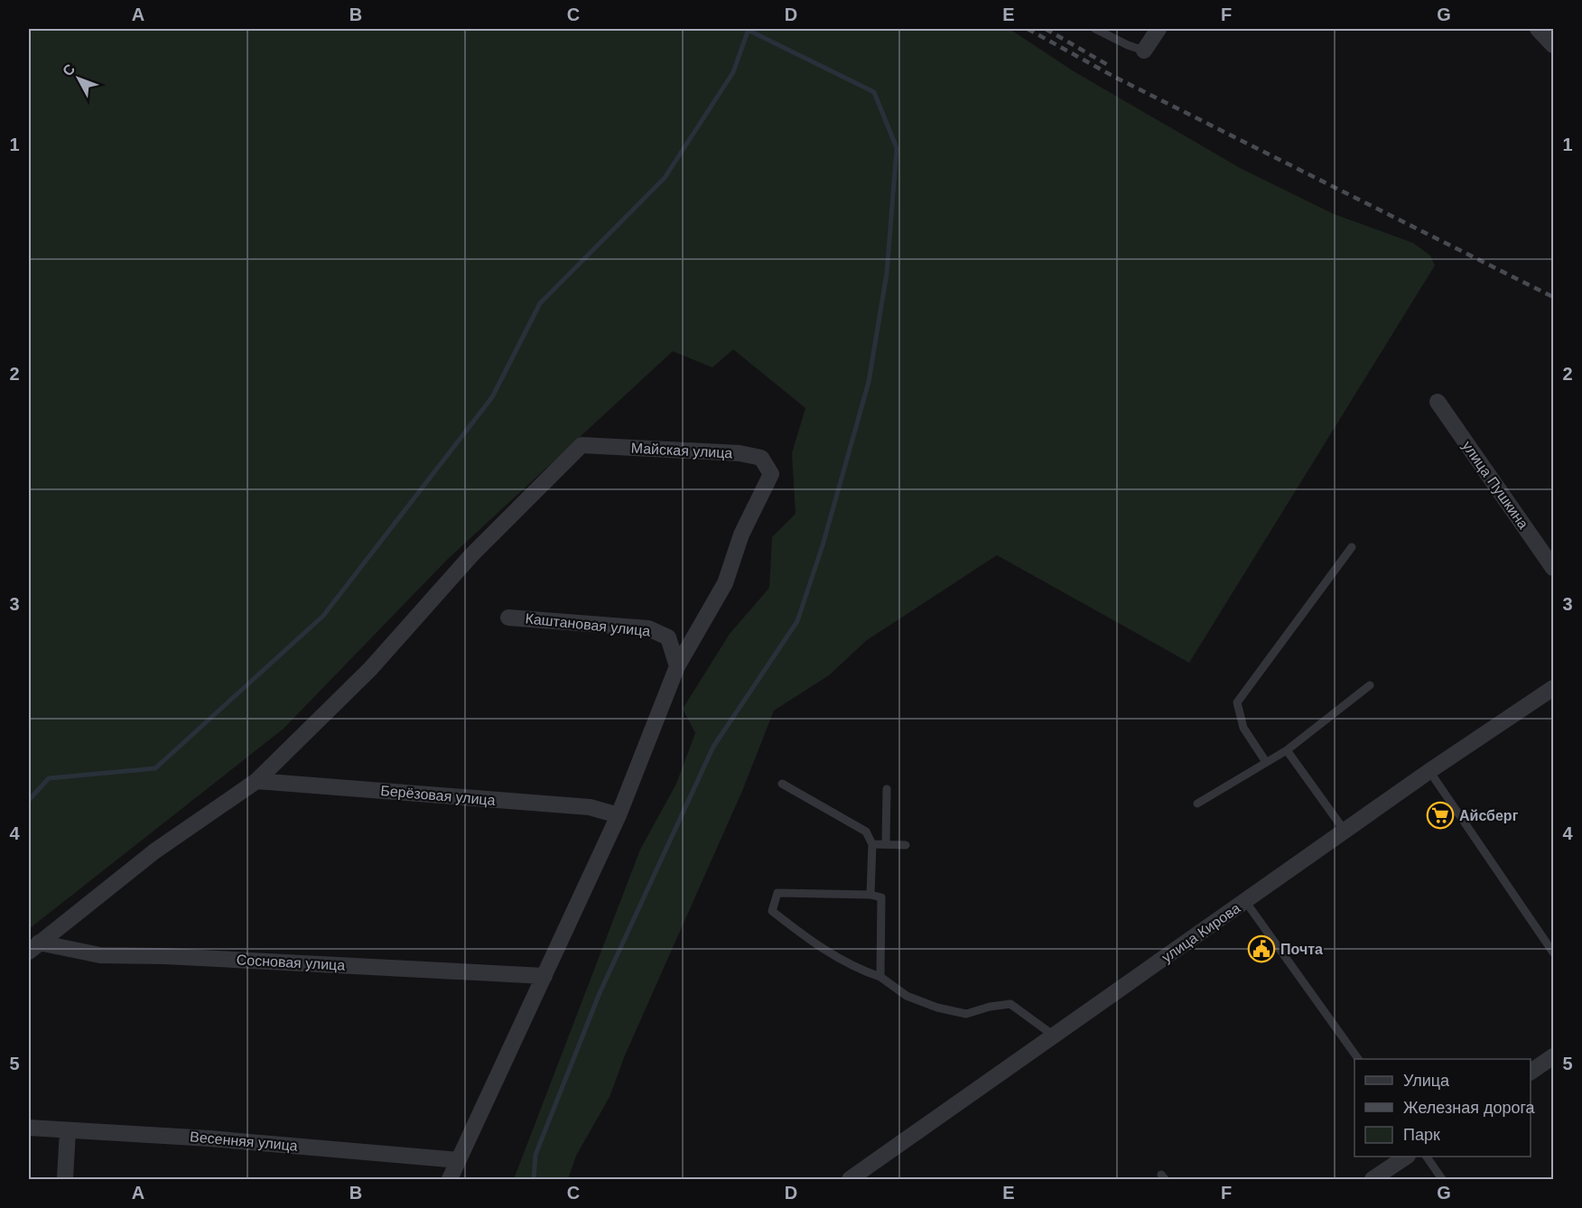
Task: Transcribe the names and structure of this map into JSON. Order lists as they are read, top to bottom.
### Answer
{
  "streets": {
    "street": [
      "Майская улица",
      "улица Пушкина",
      "Каштановая улица",
      "Берёзовая улица",
      "улица Кирова",
      "Сосновая улица",
      "Весенняя улица"
    ]
  },
  "crossings": [
    ["Майская улица", "Каштановая улица"],
    ["Майская улица", "Берёзовая улица"]
  ],
  "places": {
    "supermarket": ["Айсберг"],
    "public building": ["Почта"]
  },
  "legend": ["Улица", "Железная дорога", "Парк"],
  "north": "top left",
  "grid": {
    "columns": [
      "A",
      "B",
      "C",
      "D",
      "E",
      "F",
      "G"
    ],
    "rows": [
      "1",
      "2",
      "3",
      "4",
      "5"
    ]
  }
}
